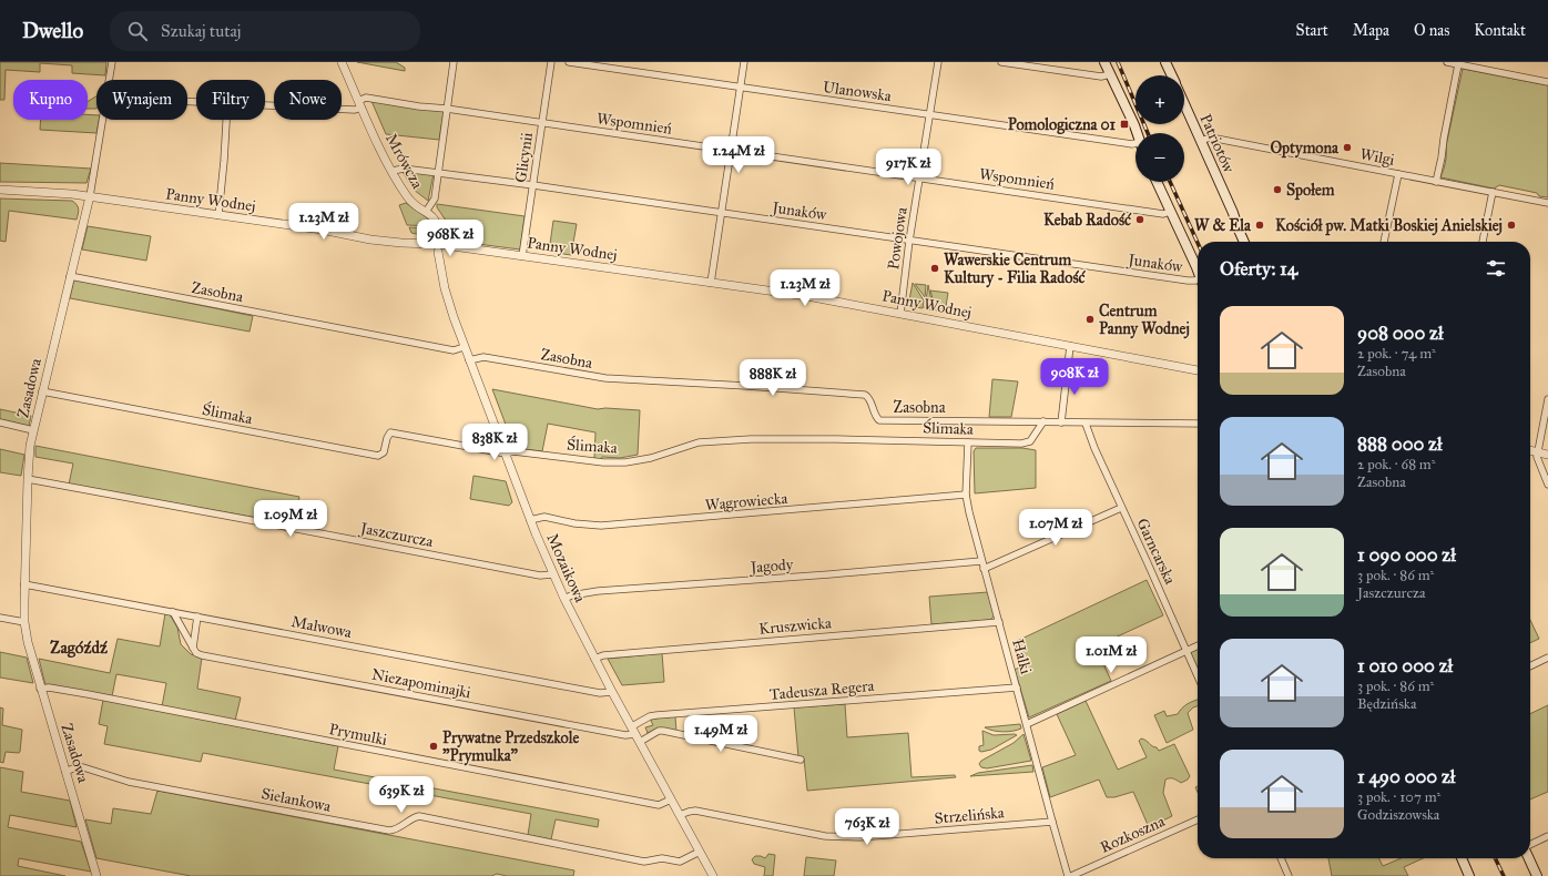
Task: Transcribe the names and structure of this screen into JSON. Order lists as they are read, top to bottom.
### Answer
{
  "streets": {
    "main road": ["Patriotów"],
    "street": [
      "Ulanowska",
      "Wspomnień",
      "Wilgi",
      "Glicynii",
      "Mrówcza",
      "Panny Wodnej",
      "Junaków",
      "Powojowa",
      "Zasobna",
      "Zasadowa",
      "Ślimaka",
      "Wągrowiecka",
      "Jaszczurcza",
      "Garncarska",
      "Jagody",
      "Mozaikowa",
      "Kruszwicka",
      "Malwowa",
      "Halki",
      "Niezapominajki",
      "Tadeusza Regera",
      "Prymulki",
      "Sielankowa",
      "Strzelińska",
      "Rozkoszna"
    ]
  },
  "crossings": [
    ["Ulanowska", "Powojowa"],
    ["Wspomnień", "Glicynii"],
    ["Wspomnień", "Mrówcza"],
    ["Wspomnień", "Powojowa"],
    ["Patriotów", "Wilgi"],
    ["Glicynii", "Panny Wodnej"],
    ["Glicynii", "Junaków"],
    ["Mrówcza", "Panny Wodnej"],
    ["Mrówcza", "Junaków"],
    ["Mrówcza", "Mozaikowa"],
    ["Panny Wodnej", "Powojowa"],
    ["Panny Wodnej", "Zasadowa"],
    ["Panny Wodnej", "Mozaikowa"],
    ["Junaków", "Powojowa"],
    ["Zasobna", "Zasadowa"],
    ["Zasobna", "Ślimaka"],
    ["Zasobna", "Garncarska"],
    ["Zasobna", "Mozaikowa"],
    ["Zasadowa", "Ślimaka"],
    ["Zasadowa", "Jaszczurcza"],
    ["Zasadowa", "Malwowa"],
    ["Zasadowa", "Prymulki"],
    ["Zasadowa", "Sielankowa"],
    ["Ślimaka", "Mozaikowa"],
    ["Ślimaka", "Halki"],
    ["Wągrowiecka", "Mozaikowa"],
    ["Wągrowiecka", "Halki"],
    ["Jaszczurcza", "Mozaikowa"],
    ["Jagody", "Mozaikowa"],
    ["Jagody", "Halki"],
    ["Mozaikowa", "Kruszwicka"],
    ["Mozaikowa", "Malwowa"],
    ["Mozaikowa", "Niezapominajki"],
    ["Mozaikowa", "Tadeusza Regera"],
    ["Mozaikowa", "Prymulki"],
    ["Mozaikowa", "Sielankowa"],
    ["Mozaikowa", "Strzelińska"],
    ["Kruszwicka", "Halki"],
    ["Halki", "Tadeusza Regera"],
    ["Halki", "Strzelińska"],
    ["Niezapominajki", "Tadeusza Regera"]
  ],
  "districts": ["Zagóźdź"],
  "places": {
    "transit": ["Pomologiczna 01"],
    "other": [
      "Optymona",
      "Społem",
      "Kebab Radość",
      "W & Ela",
      "Kościół pw. Matki Boskiej Anielskiej",
      "Wawerskie Centrum Kultury - Filia Radość",
      "Centrum Panny Wodnej",
      "Prywatne Przedszkole \"Prymulka\""
    ]
  },
  "page": {
    "header": "Dwello",
    "search": "Szukaj tutaj",
    "nav": [
      "Start",
      "Mapa",
      "O nas",
      "Kontakt"
    ],
    "map_buttons": ["+", "−"],
    "chip": [
      "Kupno",
      "Wynajem",
      "Filtry",
      "Nowe"
    ],
    "price": [
      "1.24M zł",
      "917K zł",
      "1.23M zł",
      "968K zł",
      "1.23M zł",
      "908K zł",
      "888K zł",
      "838K zł",
      "1.09M zł",
      "1.07M zł",
      "1.01M zł",
      "1.49M zł",
      "639K zł",
      "763K zł"
    ],
    "heading": "Oferty: 14",
    "list": [
      {
        "name": "908 000 zł",
        "note": "2 pok. · 74 m² · Zasobna"
      },
      {
        "name": "888 000 zł",
        "note": "2 pok. · 68 m² · Zasobna"
      },
      {
        "name": "1 090 000 zł",
        "note": "3 pok. · 86 m² · Jaszczurcza"
      },
      {
        "name": "1 010 000 zł",
        "note": "3 pok. · 86 m² · Będzińska"
      },
      {
        "name": "1 490 000 zł",
        "note": "3 pok. · 107 m² · Godziszowska"
      }
    ]
  }
}
